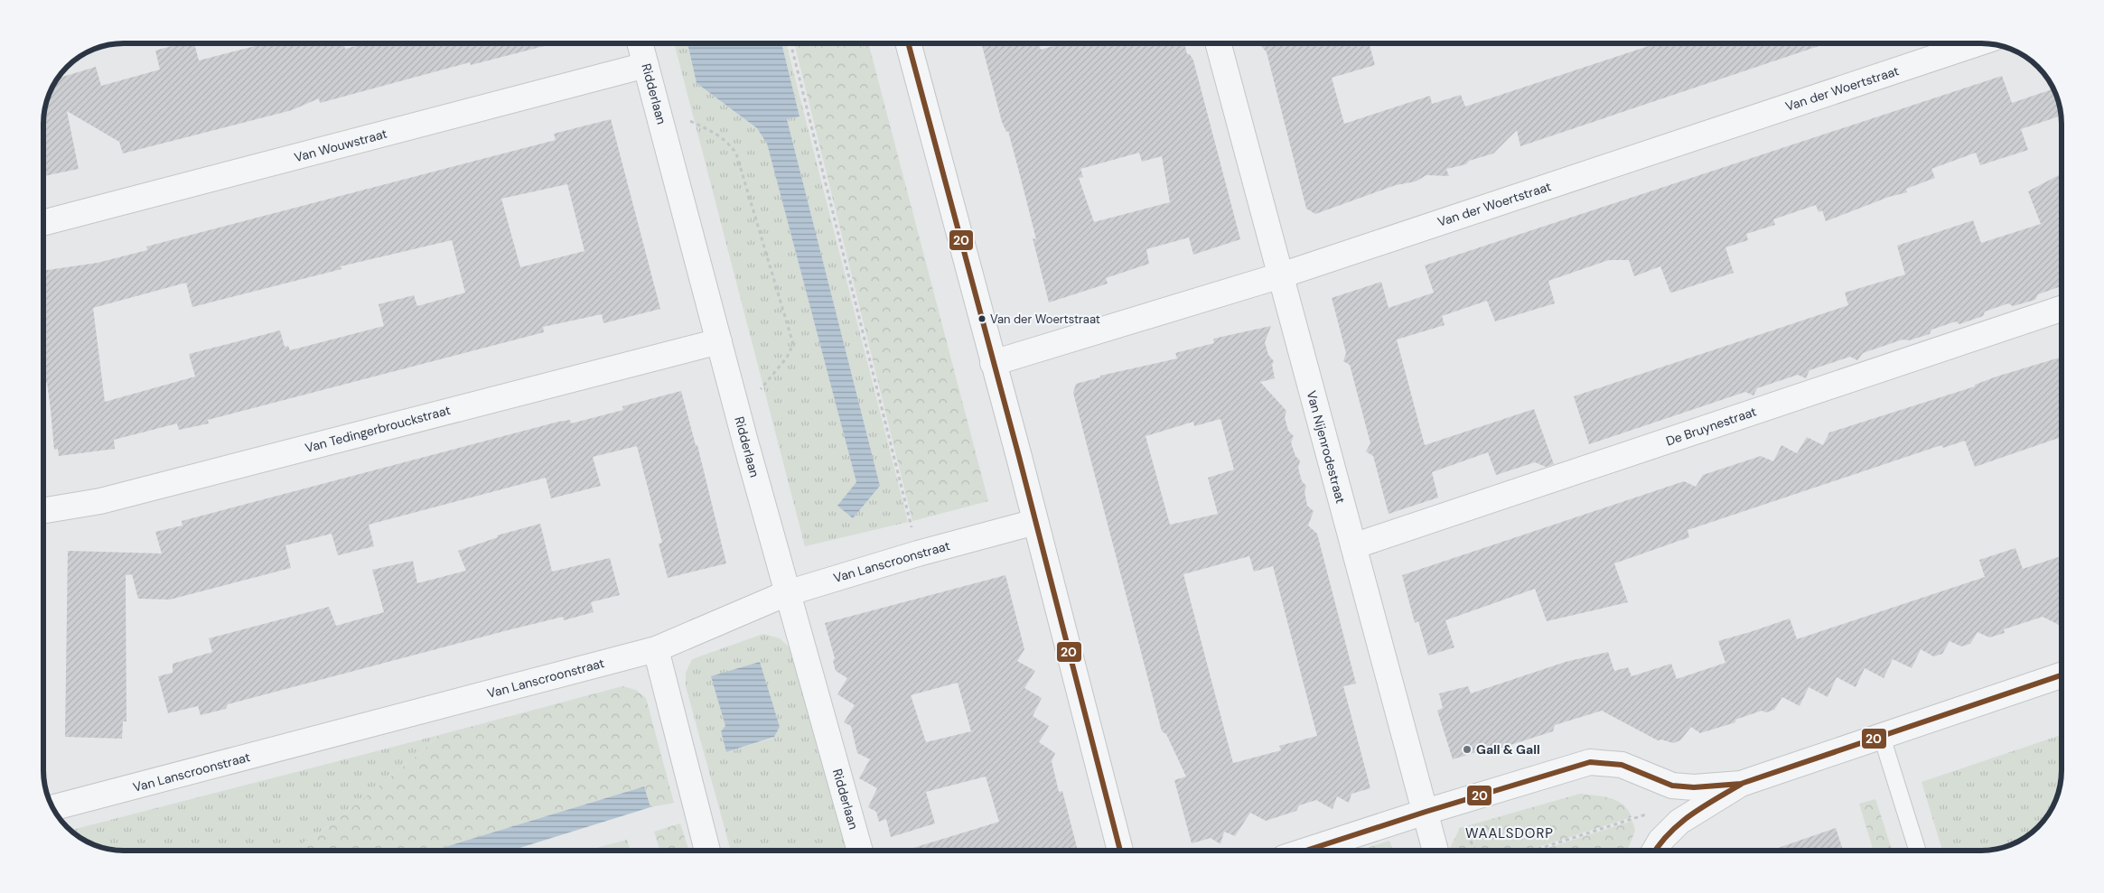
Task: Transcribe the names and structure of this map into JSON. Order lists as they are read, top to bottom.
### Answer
{
  "streets": {
    "street": [
      "Van der Woertstraat",
      "Ridderlaan",
      "Van Wouwstraat",
      "De Bruynestraat",
      "Van Tedingerbrouckstraat",
      "Van Nijenrodestraat",
      "Van Lanscroonstraat"
    ]
  },
  "crossings": [
    ["Van der Woertstraat", "Van Nijenrodestraat"],
    ["Ridderlaan", "Van Wouwstraat"],
    ["Ridderlaan", "Van Tedingerbrouckstraat"],
    ["Ridderlaan", "Van Lanscroonstraat"],
    ["De Bruynestraat", "Van Nijenrodestraat"]
  ],
  "districts": ["WAALSDORP"],
  "places": ["Van der Woertstraat", "Gall & Gall"],
  "lines": ["transit line 20"]
}
